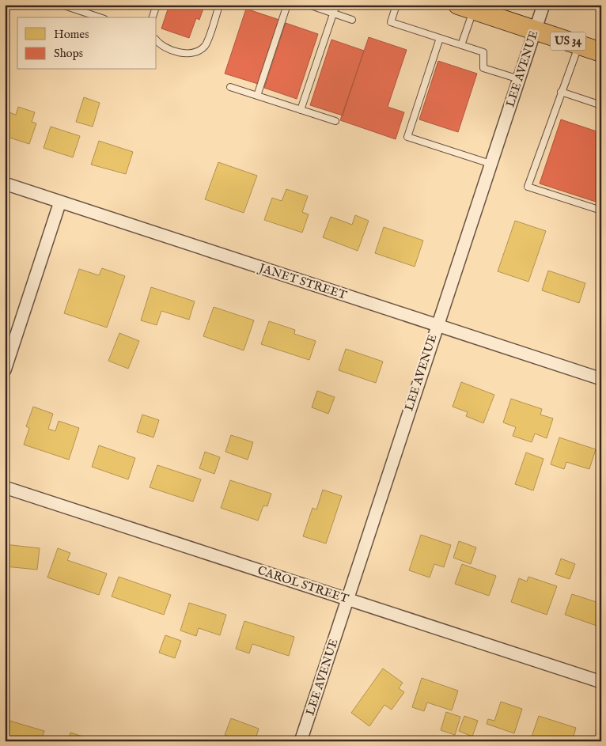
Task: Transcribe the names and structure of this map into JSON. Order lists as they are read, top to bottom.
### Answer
{
  "streets": {
    "main road": ["US 34"],
    "street": ["LEE AVENUE", "JANET STREET", "CAROL STREET"]
  },
  "crossings": [
    ["US 34", "LEE AVENUE"],
    ["LEE AVENUE", "JANET STREET"],
    ["LEE AVENUE", "CAROL STREET"]
  ],
  "legend": ["Homes", "Shops"]
}
